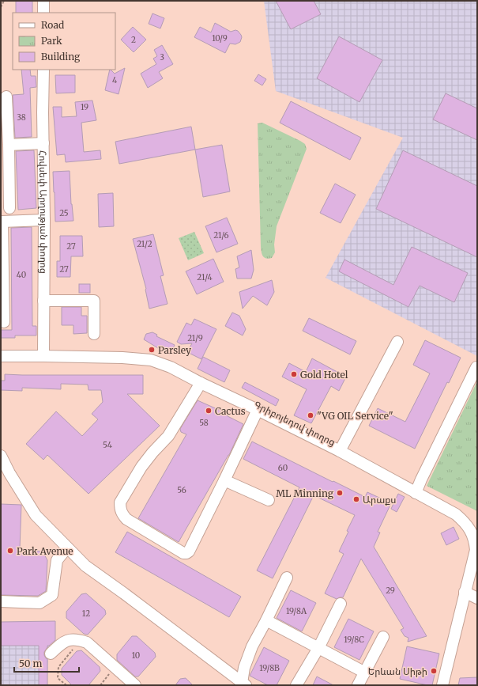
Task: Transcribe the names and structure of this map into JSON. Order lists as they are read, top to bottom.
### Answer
{
  "streets": {
    "street": ["Հովսեփ Արղության փողոց", "Գրիբոյեդով փողոց"]
  },
  "crossings": [
    ["Հովսեփ Արղության փողոց", "Գրիբոյեդով փողոց"]
  ],
  "places": [
    "Parsley",
    "Gold Hotel",
    "Cactus",
    "\"VG OIL Service\"",
    "ML Minning",
    "Արաքս",
    "Park Avenue",
    "Երևան Սիթի"
  ],
  "house_numbers": [
    "10/9",
    "2",
    "3",
    "4",
    "19",
    "38",
    "25",
    "21/6",
    "21/2",
    "27",
    "27",
    "40",
    "21/4",
    "21/9",
    "58",
    "54",
    "60",
    "56",
    "29",
    "19/8A",
    "12",
    "19/8C",
    "10",
    "19/8B"
  ],
  "legend": ["Road", "Park", "Building"],
  "scale_bar": "50 m"
}
